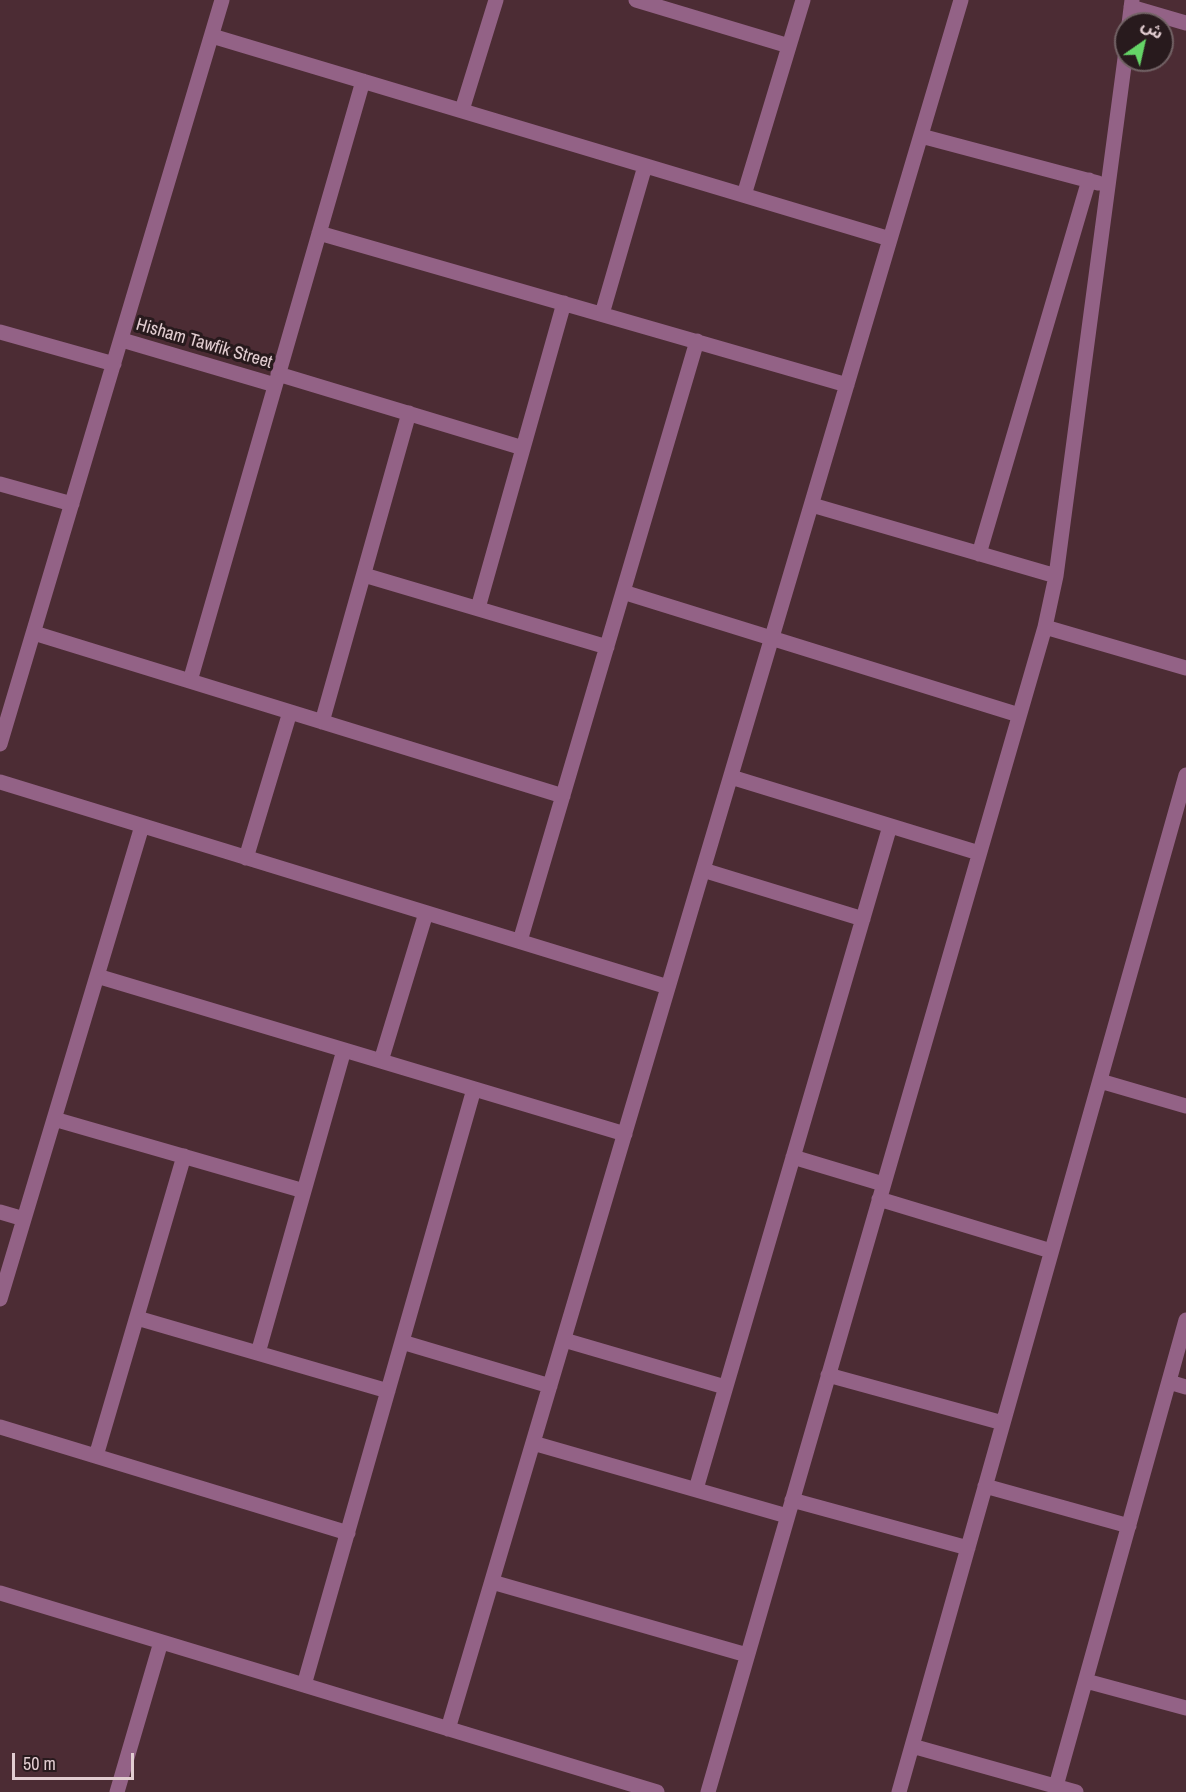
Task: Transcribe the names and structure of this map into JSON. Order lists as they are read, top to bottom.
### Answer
{
  "streets": {
    "street": ["Hisham Tawfik Street"]
  },
  "scale_bar": "50 m",
  "north": "top right"
}
